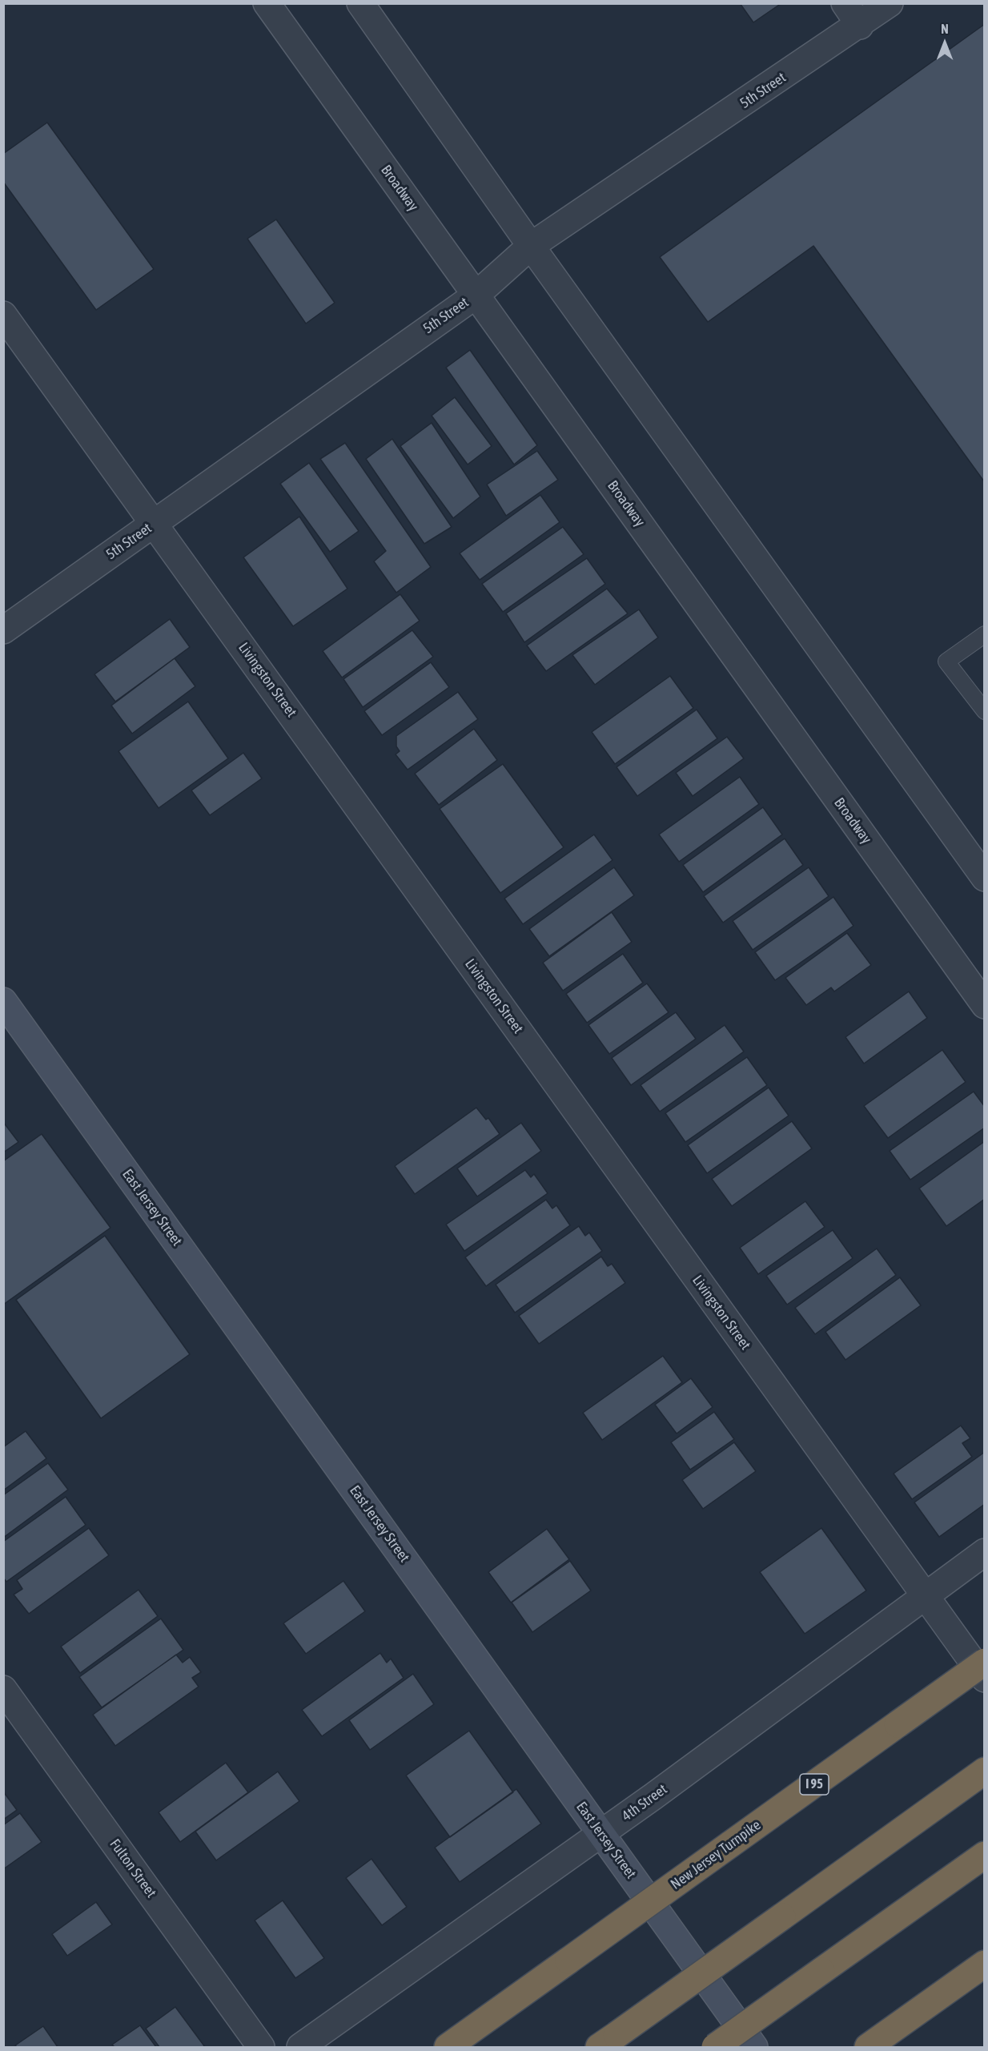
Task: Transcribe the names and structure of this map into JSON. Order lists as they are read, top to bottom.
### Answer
{
  "streets": {
    "highway": ["I 95", "New Jersey Turnpike"],
    "street": [
      "5th Street",
      "Broadway",
      "Livingston Street",
      "East Jersey Street",
      "4th Street",
      "Fulton Street"
    ]
  },
  "crossings": [
    ["5th Street", "Broadway"],
    ["5th Street", "Livingston Street"],
    ["Livingston Street", "4th Street"],
    ["East Jersey Street", "4th Street"]
  ],
  "north": "top"
}
